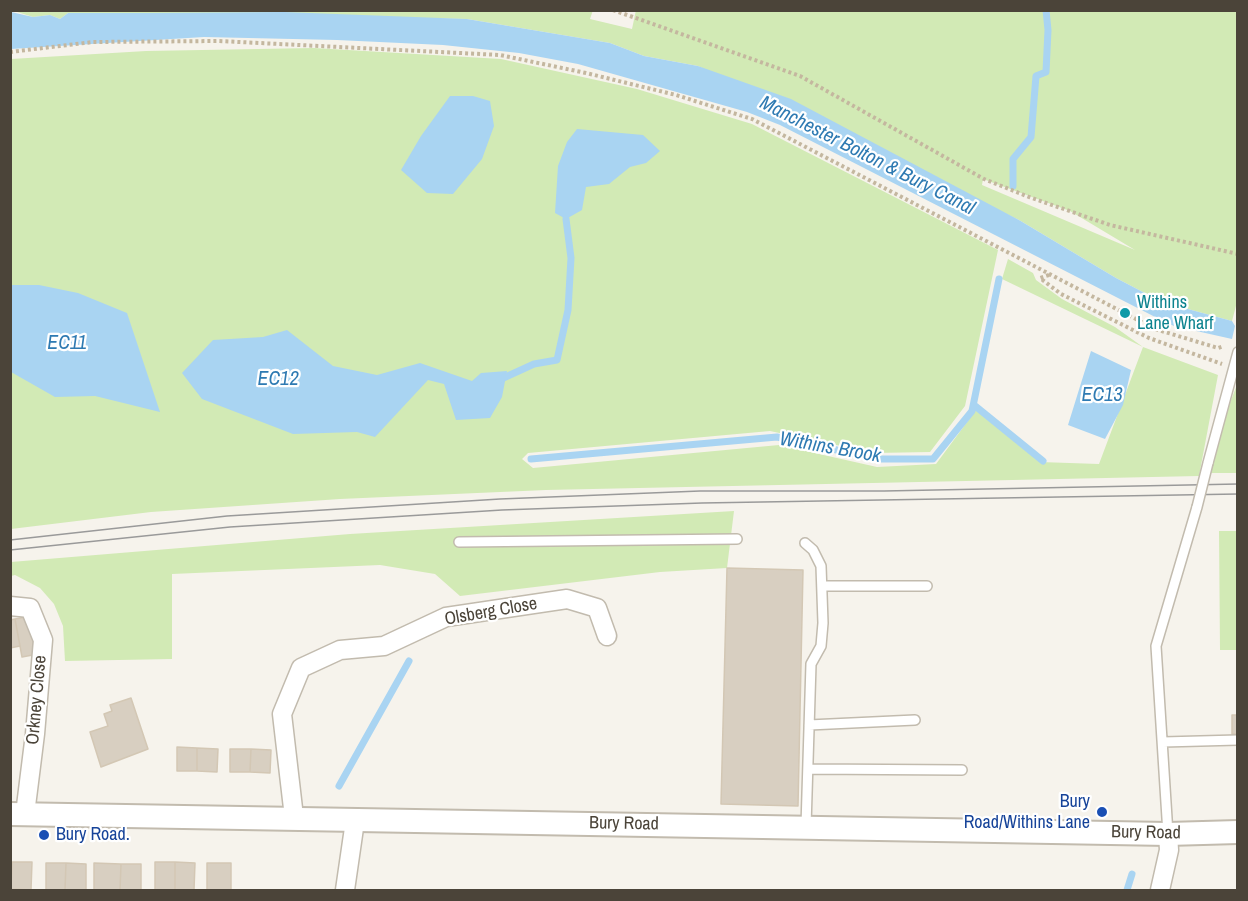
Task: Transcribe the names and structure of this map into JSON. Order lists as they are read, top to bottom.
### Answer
{
  "streets": {
    "street": ["Olsberg Close", "Orkney Close", "Bury Road"]
  },
  "crossings": [
    ["Olsberg Close", "Bury Road"],
    ["Orkney Close", "Bury Road"]
  ],
  "water": [
    "Manchester Bolton & Bury Canal",
    "EC11",
    "EC12",
    "EC13",
    "Withins Brook"
  ],
  "places": ["Withins Lane Wharf", "Bury Road/Withins Lane", "Bury Road."]
}
